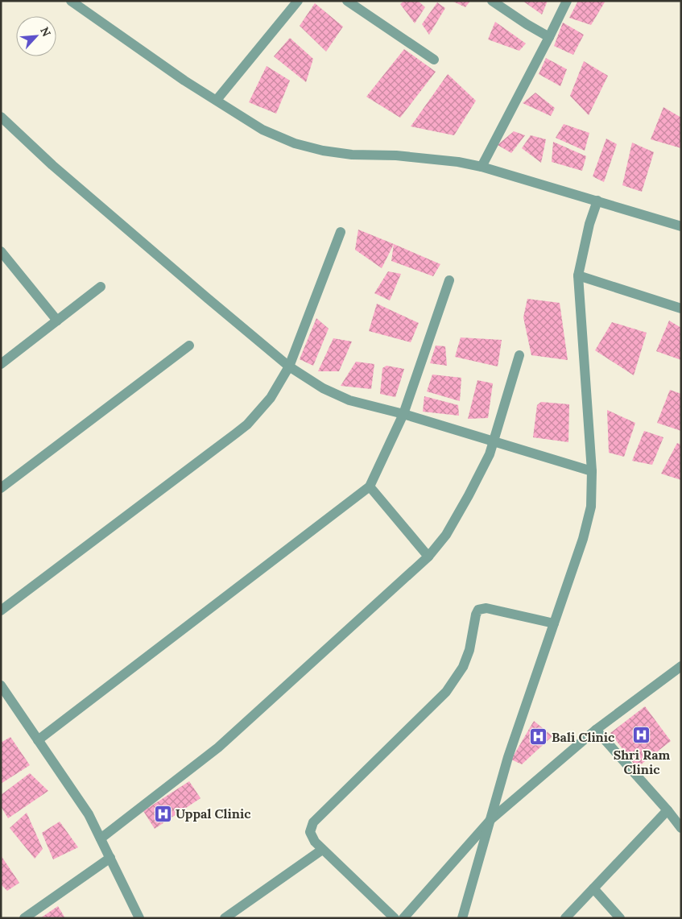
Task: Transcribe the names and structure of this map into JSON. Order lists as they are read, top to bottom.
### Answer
{
  "places": {
    "hospital": ["Shri Ram Clinic", "Bali Clinic", "Uppal Clinic"]
  },
  "north": "top right"
}
